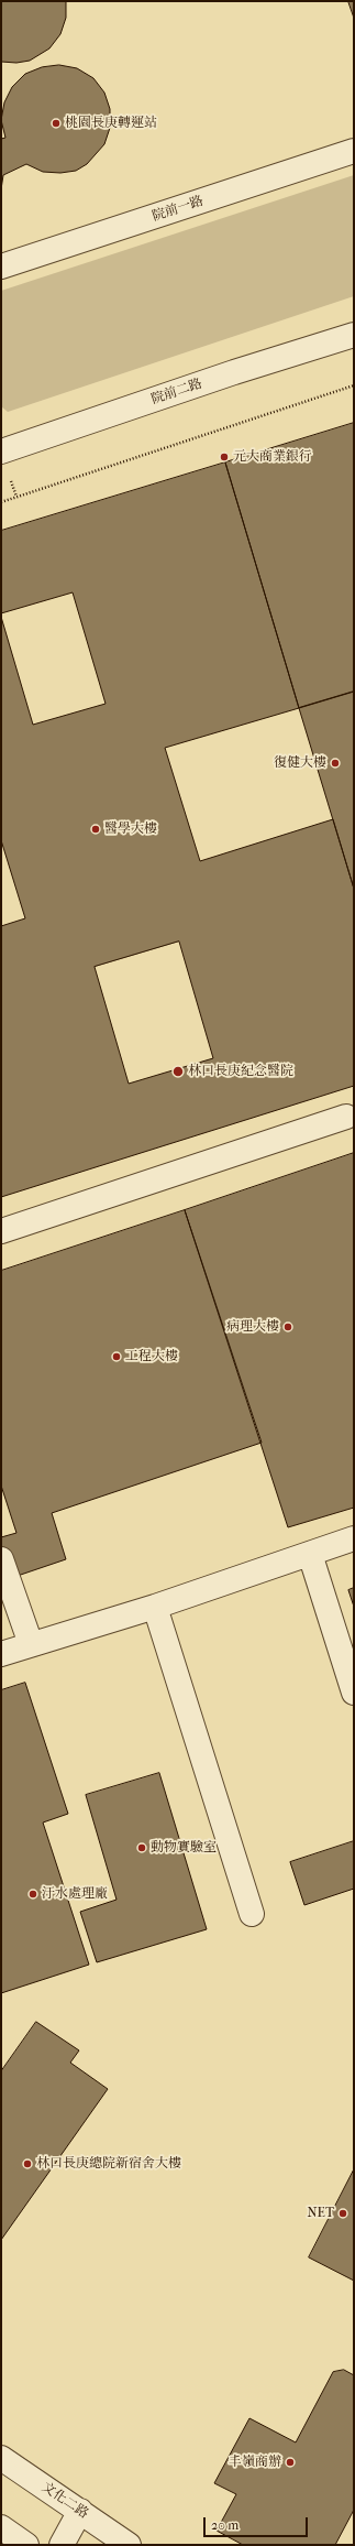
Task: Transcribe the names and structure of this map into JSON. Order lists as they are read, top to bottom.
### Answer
{
  "streets": {
    "street": ["院前一路", "院前二路", "文化二路"]
  },
  "places": [
    "桃園長庚轉運站",
    "元大商業銀行",
    "復健大樓",
    "醫學大樓",
    "林口長庚紀念醫院",
    "病理大樓",
    "工程大樓",
    "動物實驗室",
    "汙水處理廠",
    "林口長庚總院新宿舍大樓",
    "NET",
    "丰嶺商辦"
  ],
  "scale_bar": "20 m"
}
